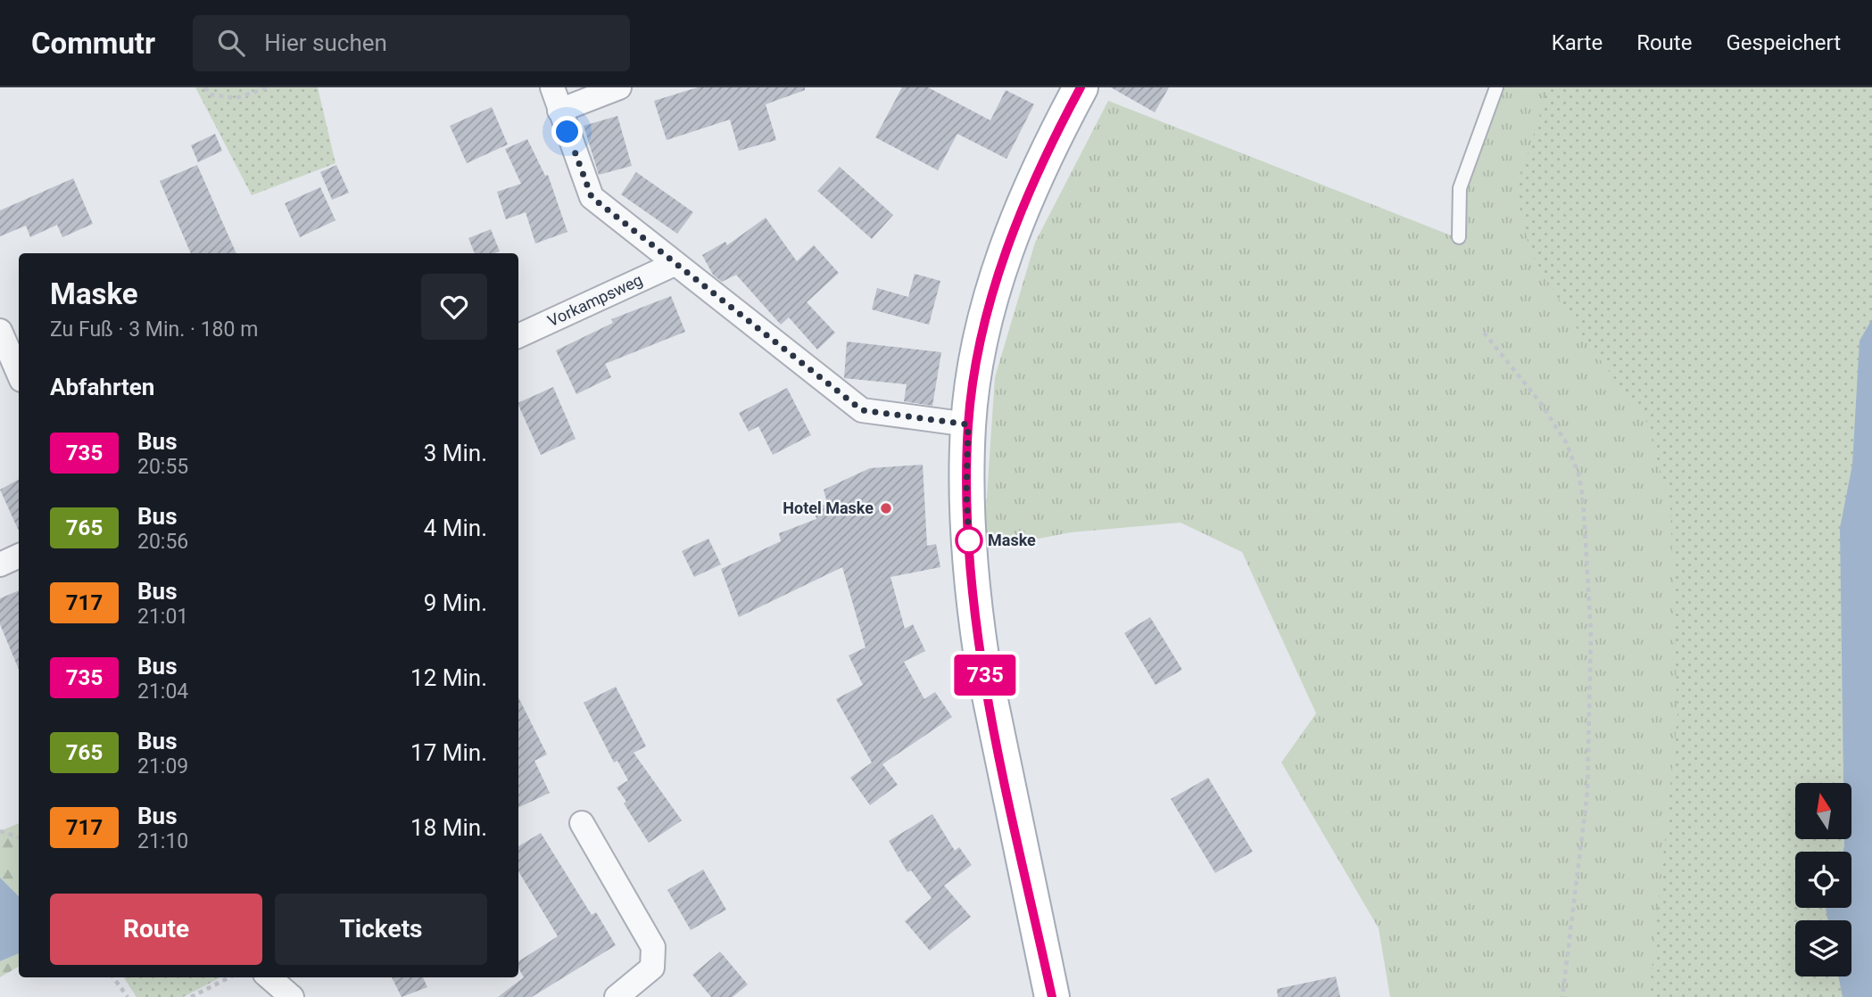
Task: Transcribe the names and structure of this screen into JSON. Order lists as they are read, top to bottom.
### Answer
{
  "streets": {
    "street": ["Vorkampsweg"]
  },
  "places": ["Hotel Maske", "Maske"],
  "lines": ["bus line 735"],
  "north": "top",
  "page": {
    "header": "Commutr",
    "search": "Hier suchen",
    "nav": ["Karte", "Route", "Gespeichert"],
    "on_map": "735",
    "heading": [
      ["Maske", "Zu Fuß · 3 Min. · 180 m"],
      "Abfahrten"
    ],
    "list": [
      {
        "mark": "735",
        "name": "Bus",
        "note": "20:55",
        "value": "3 Min."
      },
      {
        "mark": "765",
        "name": "Bus",
        "note": "20:56",
        "value": "4 Min."
      },
      {
        "mark": "717",
        "name": "Bus",
        "note": "21:01",
        "value": "9 Min."
      },
      {
        "mark": "735",
        "name": "Bus",
        "note": "21:04",
        "value": "12 Min."
      },
      {
        "mark": "765",
        "name": "Bus",
        "note": "21:09",
        "value": "17 Min."
      },
      {
        "mark": "717",
        "name": "Bus",
        "note": "21:10",
        "value": "18 Min."
      }
    ],
    "buttons": ["Route", "Tickets"]
  }
}
